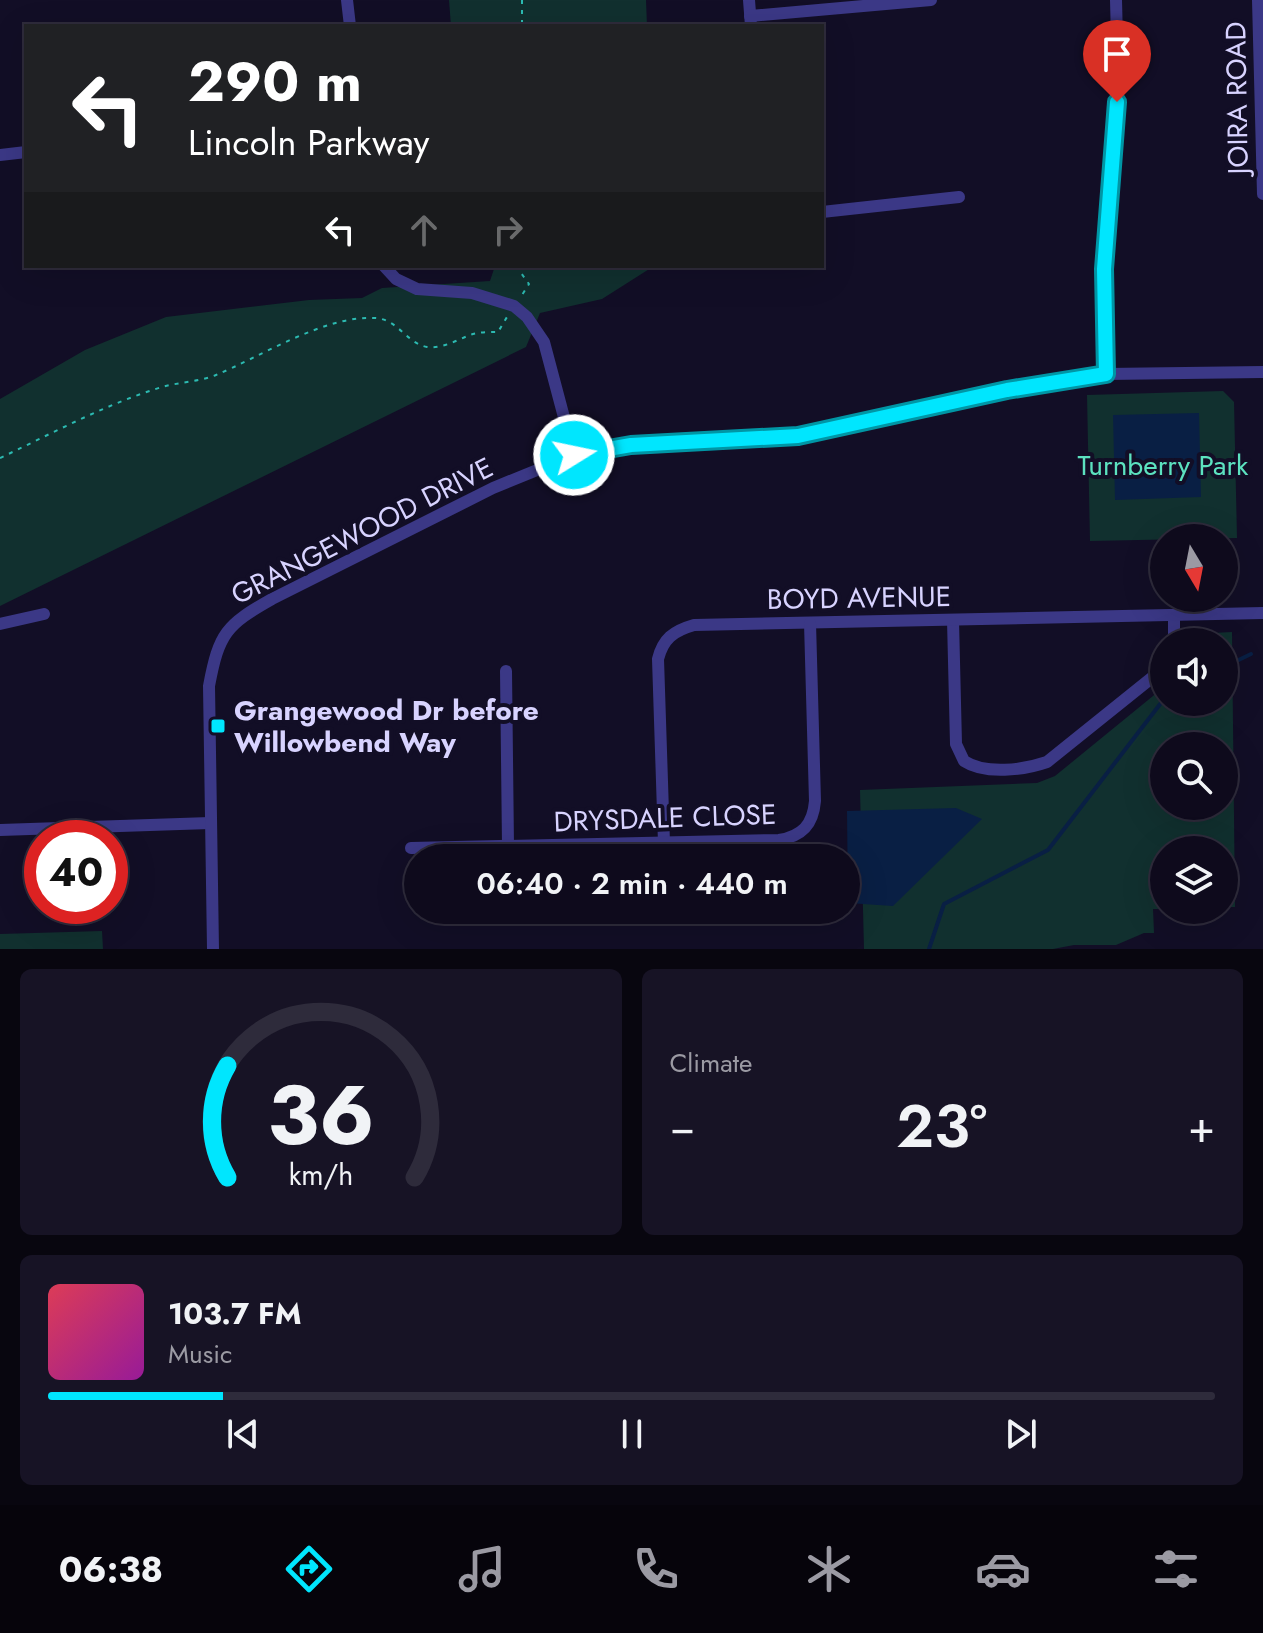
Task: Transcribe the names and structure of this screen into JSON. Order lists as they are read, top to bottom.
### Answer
{
  "streets": {
    "street": [
      "JOIRA ROAD",
      "GRANGEWOOD DRIVE",
      "BOYD AVENUE",
      "DRYSDALE CLOSE"
    ]
  },
  "crossings": [
    ["BOYD AVENUE", "DRYSDALE CLOSE"]
  ],
  "parks": ["Turnberry Park"],
  "places": {
    "transit": ["Grangewood Dr before Willowbend Way"]
  },
  "north": "bottom",
  "page": {
    "turn": ["290 m", "Lincoln Parkway"],
    "limit": "40",
    "trip": "06:40 · 2 min · 440 m",
    "tile": "Climate",
    "heat": ["−", "23°", "+"],
    "song": ["103.7 FM", "Music"],
    "tabs": "06:38",
    "gauge": ["36", "km/h"]
  }
}
